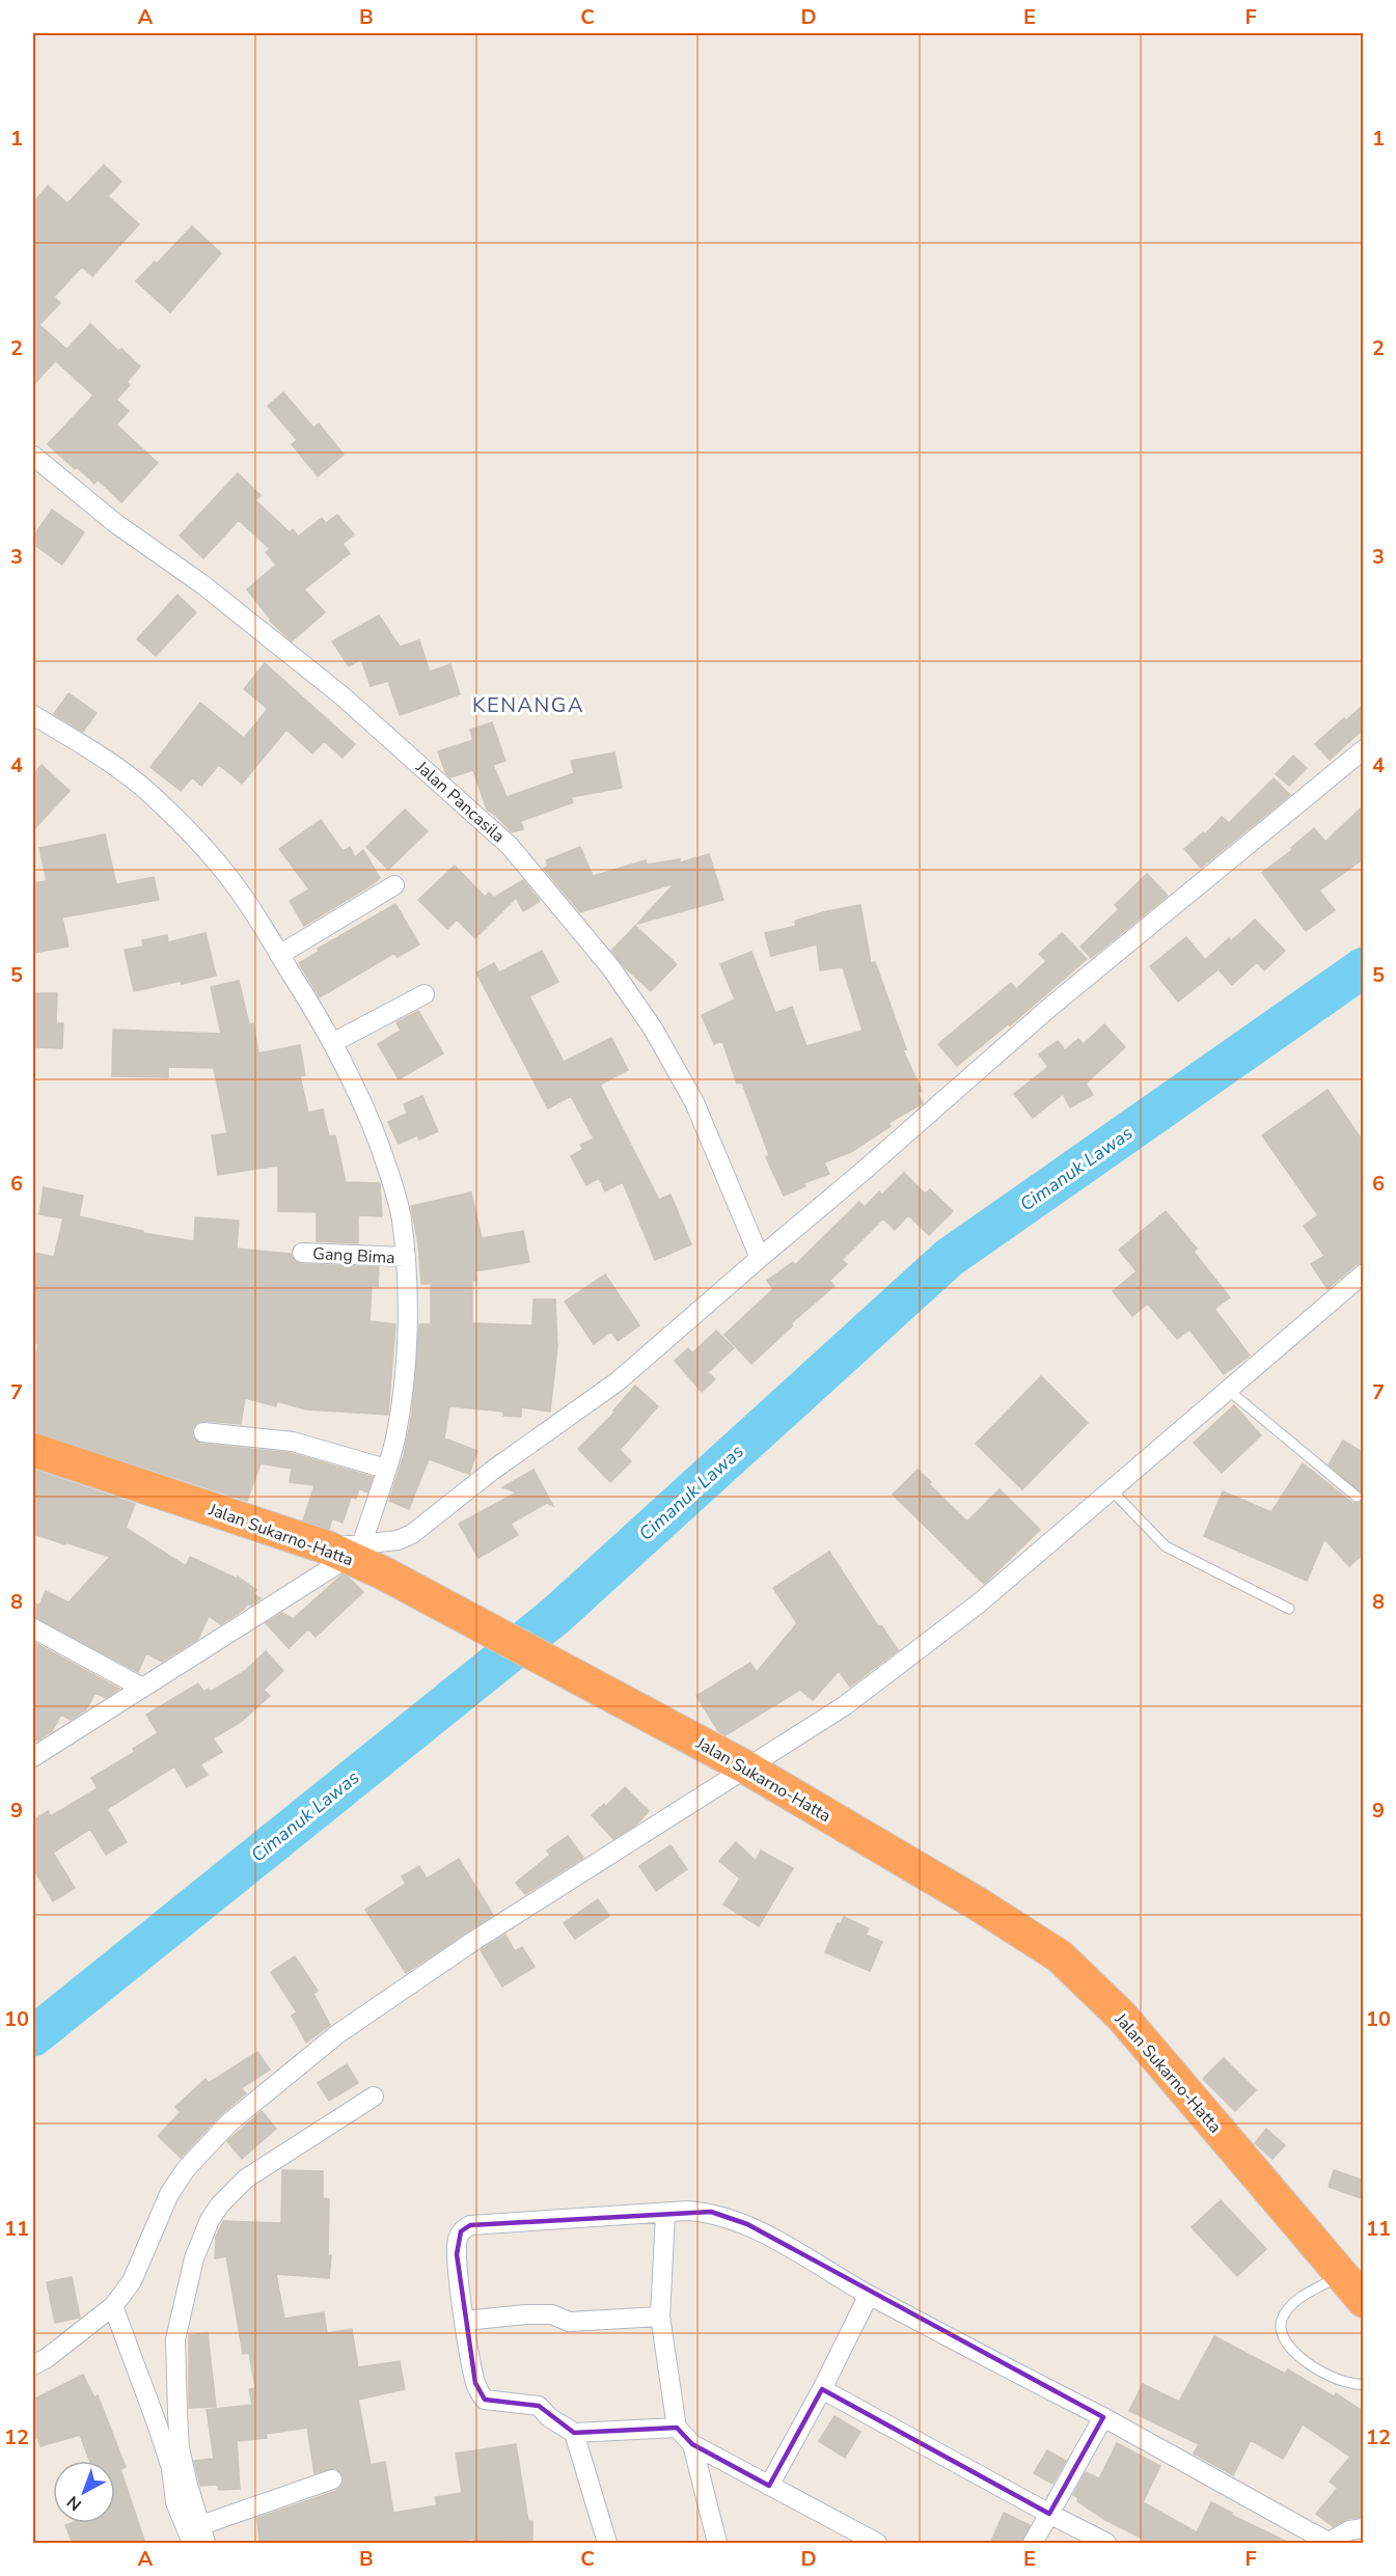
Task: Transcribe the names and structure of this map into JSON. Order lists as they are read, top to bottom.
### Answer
{
  "streets": {
    "highway": ["Jalan Sukarno-Hatta"],
    "street": ["Jalan Pancasila", "Gang Bima"]
  },
  "districts": ["KENANGA"],
  "water": ["Cimanuk Lawas"],
  "north": "bottom left",
  "grid": {
    "columns": [
      "A",
      "B",
      "C",
      "D",
      "E",
      "F"
    ],
    "rows": [
      "1",
      "2",
      "3",
      "4",
      "5",
      "6",
      "7",
      "8",
      "9",
      "10",
      "11",
      "12"
    ]
  }
}
